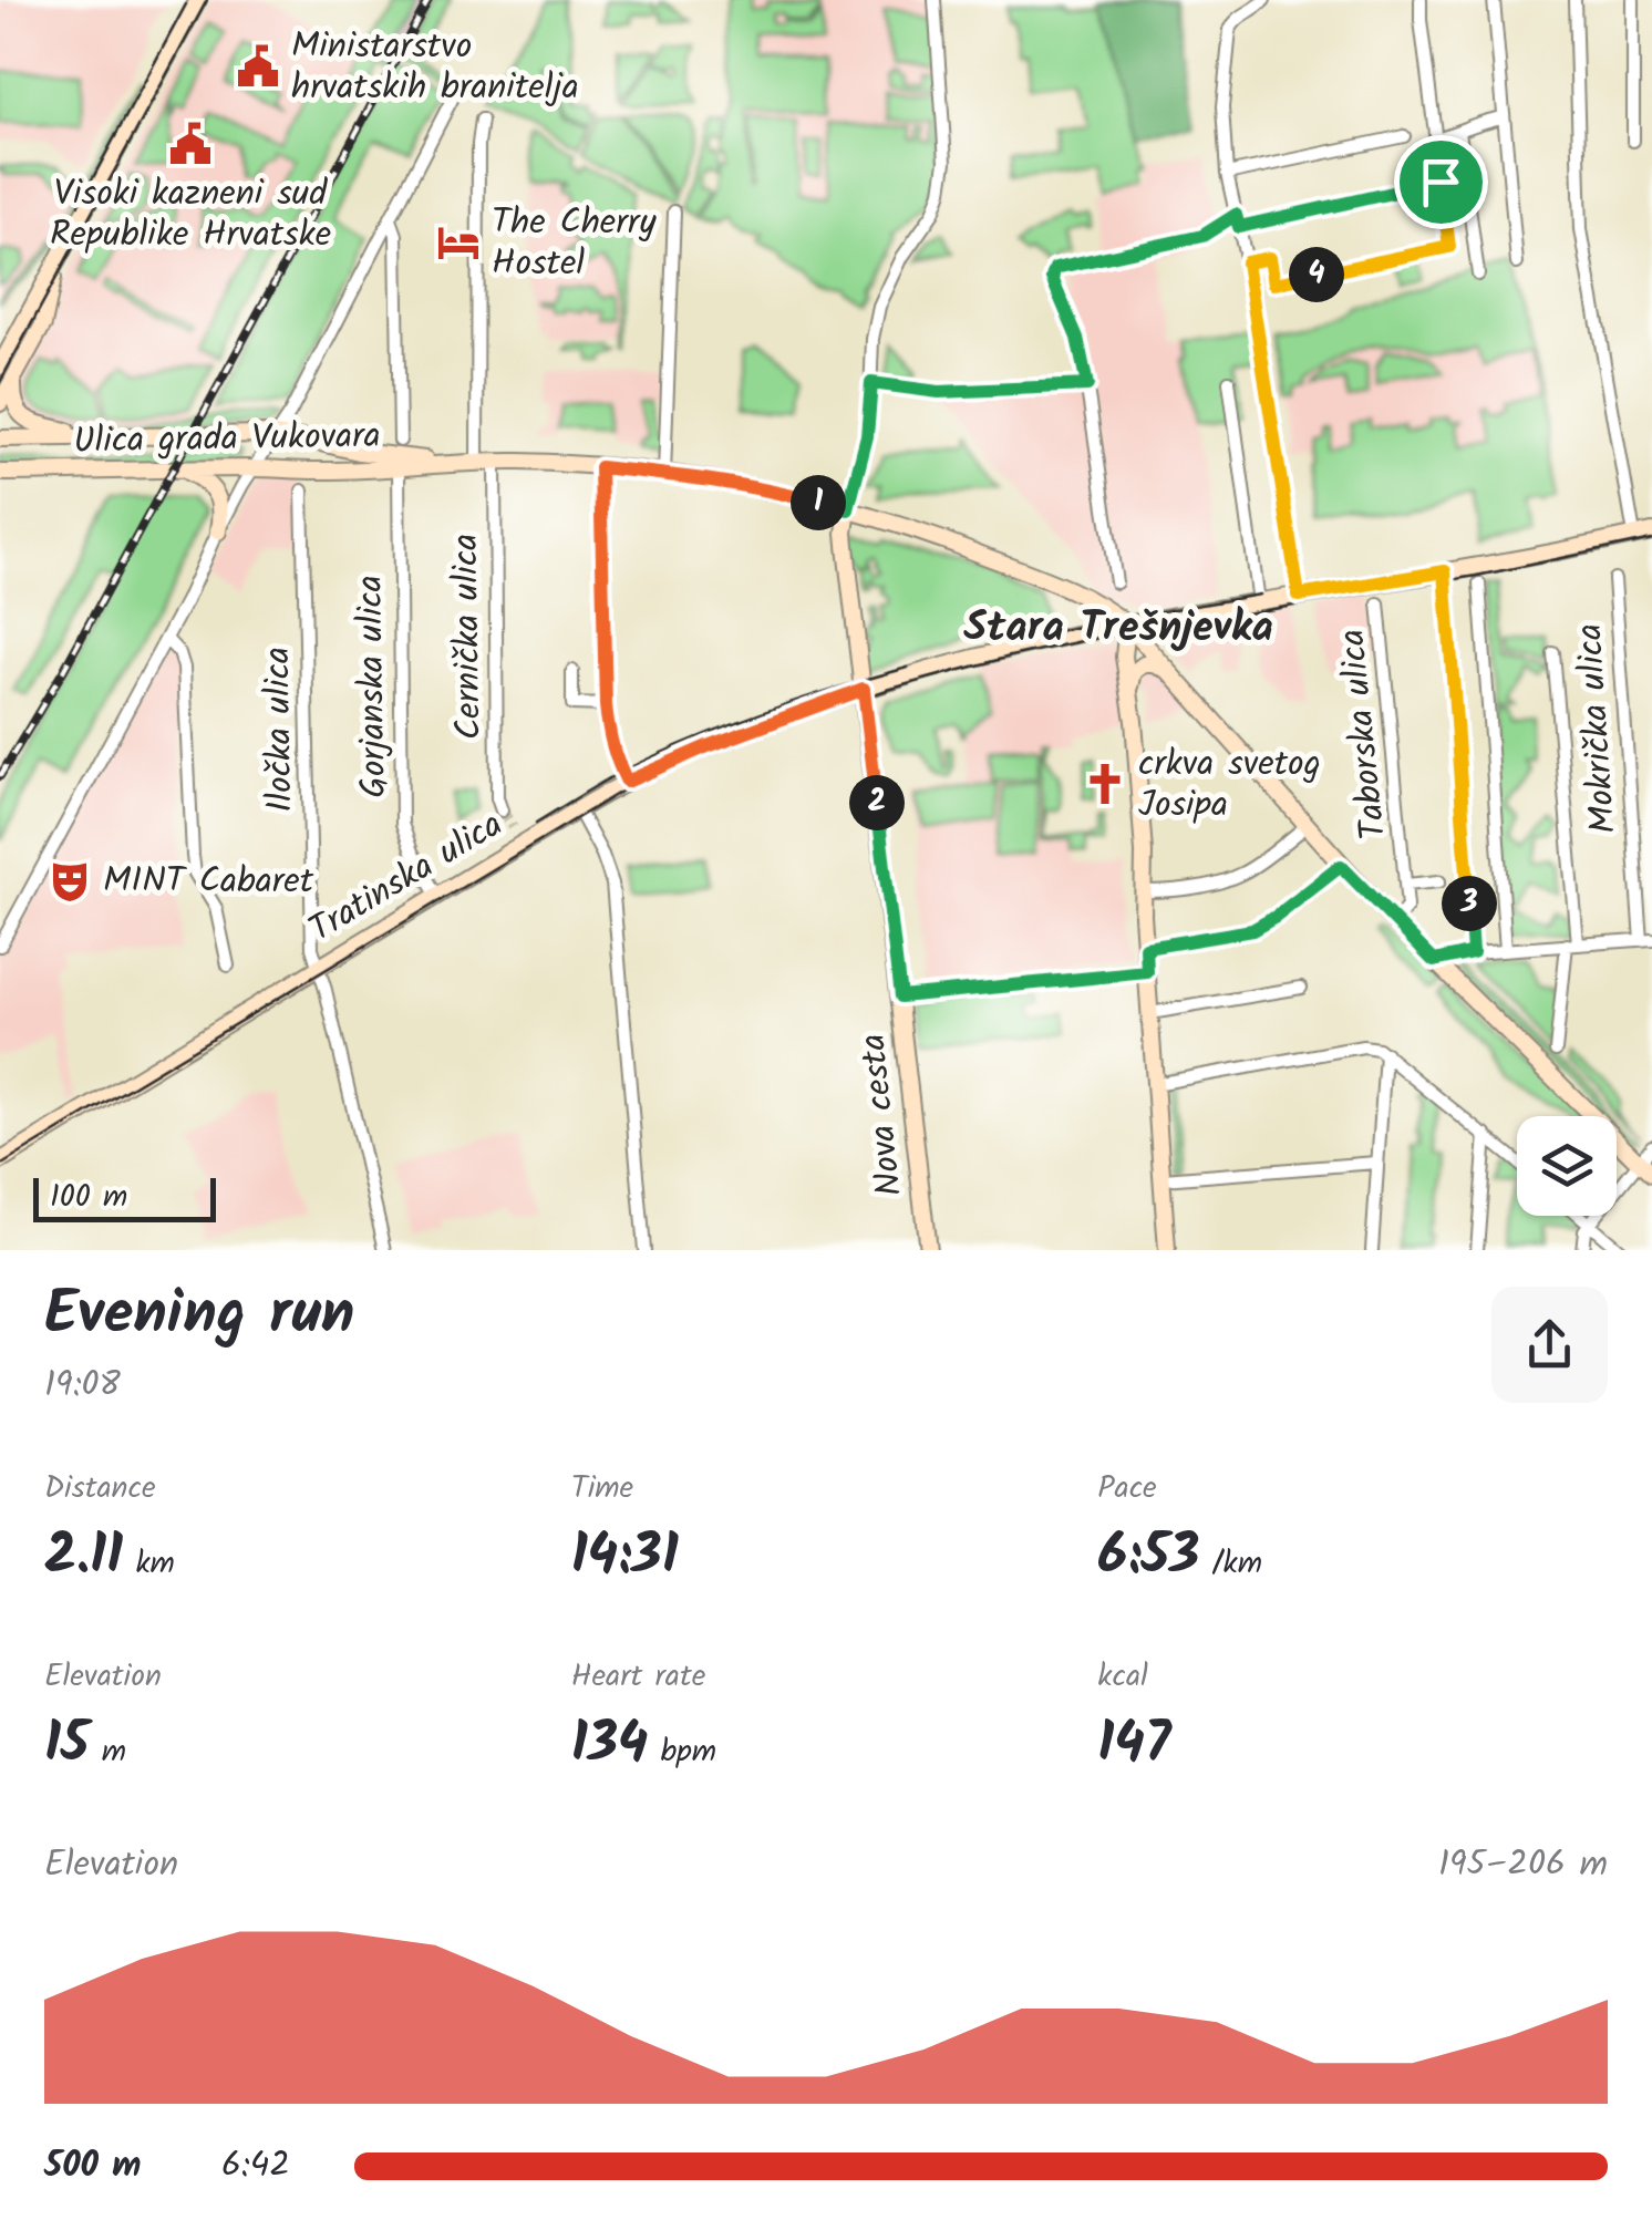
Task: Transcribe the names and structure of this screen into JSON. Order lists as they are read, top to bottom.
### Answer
{
  "streets": {
    "street": [
      "Ulica grada Vukovara",
      "Cernička ulica",
      "Gorjanska ulica",
      "Mokrička ulica",
      "Iločka ulica",
      "Taborska ulica",
      "Tratinska ulica",
      "Nova cesta"
    ]
  },
  "crossings": [
    ["Ulica grada Vukovara", "Cernička ulica"],
    ["Ulica grada Vukovara", "Gorjanska ulica"],
    ["Ulica grada Vukovara", "Taborska ulica"],
    ["Ulica grada Vukovara", "Tratinska ulica"],
    ["Ulica grada Vukovara", "Nova cesta"],
    ["Gorjanska ulica", "Tratinska ulica"],
    ["Iločka ulica", "Tratinska ulica"],
    ["Tratinska ulica", "Nova cesta"]
  ],
  "districts": ["Stara Trešnjevka"],
  "places": {
    "public building": ["Ministarstvo hrvatskih branitelja", "Visoki kazneni sud Republike Hrvatske"],
    "hotel": ["The Cherry Hostel"],
    "church": ["crkva svetog Josipa"],
    "theatre": ["MINT Cabaret"]
  },
  "scale_bar": "100 m",
  "page": {
    "pins": [
      "4",
      "1",
      "2",
      "3"
    ],
    "scale": "100 m",
    "heading": ["Evening run", "19:08"],
    "stats": [
      ["Distance", "2.11 km"],
      ["Time", "14:31"],
      ["Pace", "6:53 /km"],
      ["Elevation", "15 m"],
      ["Heart rate", "134 bpm"],
      ["kcal", "147"]
    ],
    "chart": ["Elevation", "195–206 m"],
    "list": [
      {
        "name": "500 m",
        "note": "6:42"
      }
    ]
  }
}
